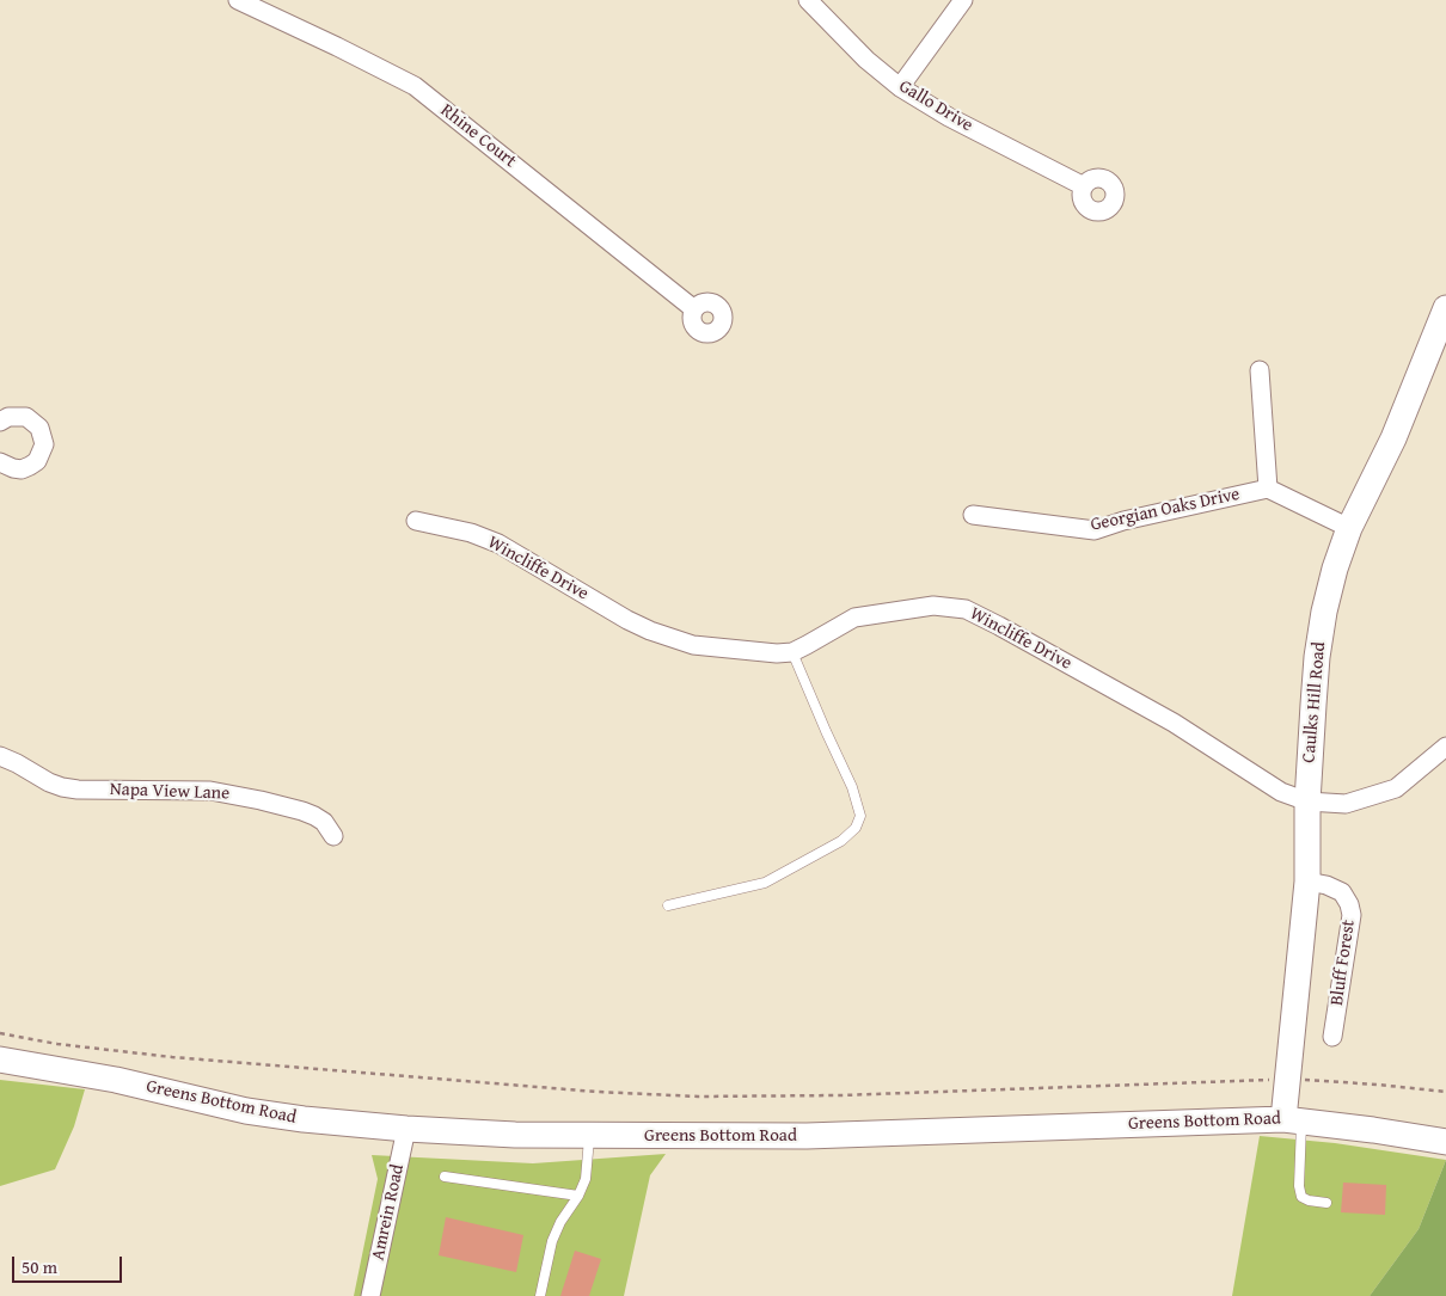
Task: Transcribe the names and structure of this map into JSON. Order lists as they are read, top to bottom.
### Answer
{
  "streets": {
    "street": [
      "Gallo Drive",
      "Rhine Court",
      "Georgian Oaks Drive",
      "Wincliffe Drive",
      "Caulks Hill Road",
      "Napa View Lane",
      "Bluff Forest",
      "Greens Bottom Road",
      "Amrein Road"
    ]
  },
  "crossings": [
    ["Wincliffe Drive", "Caulks Hill Road"],
    ["Caulks Hill Road", "Bluff Forest"],
    ["Caulks Hill Road", "Greens Bottom Road"],
    ["Greens Bottom Road", "Amrein Road"]
  ],
  "scale_bar": "50 m"
}
